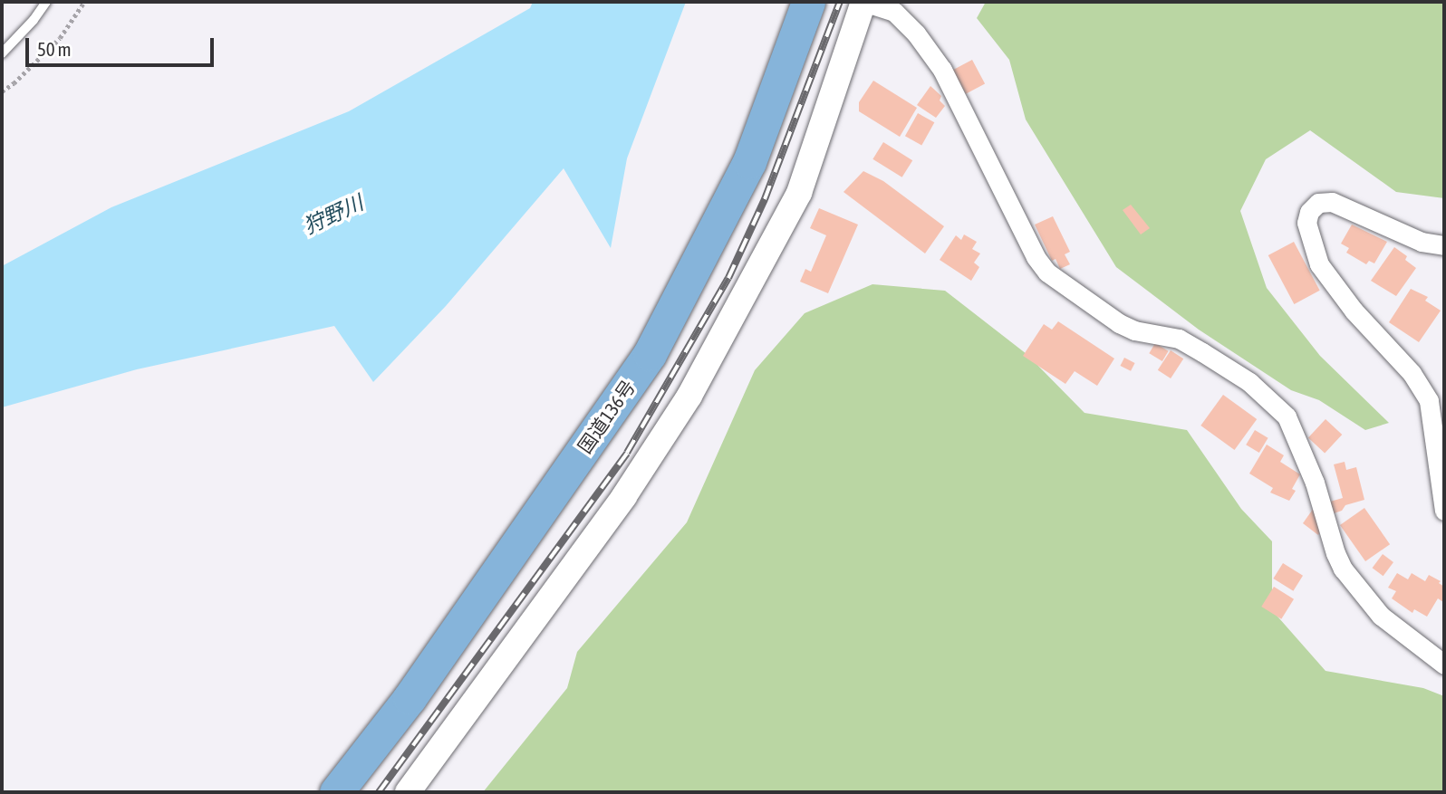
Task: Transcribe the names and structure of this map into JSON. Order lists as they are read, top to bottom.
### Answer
{
  "streets": {
    "highway": ["国道136号"]
  },
  "water": ["狩野川"],
  "scale_bar": "50 m"
}
